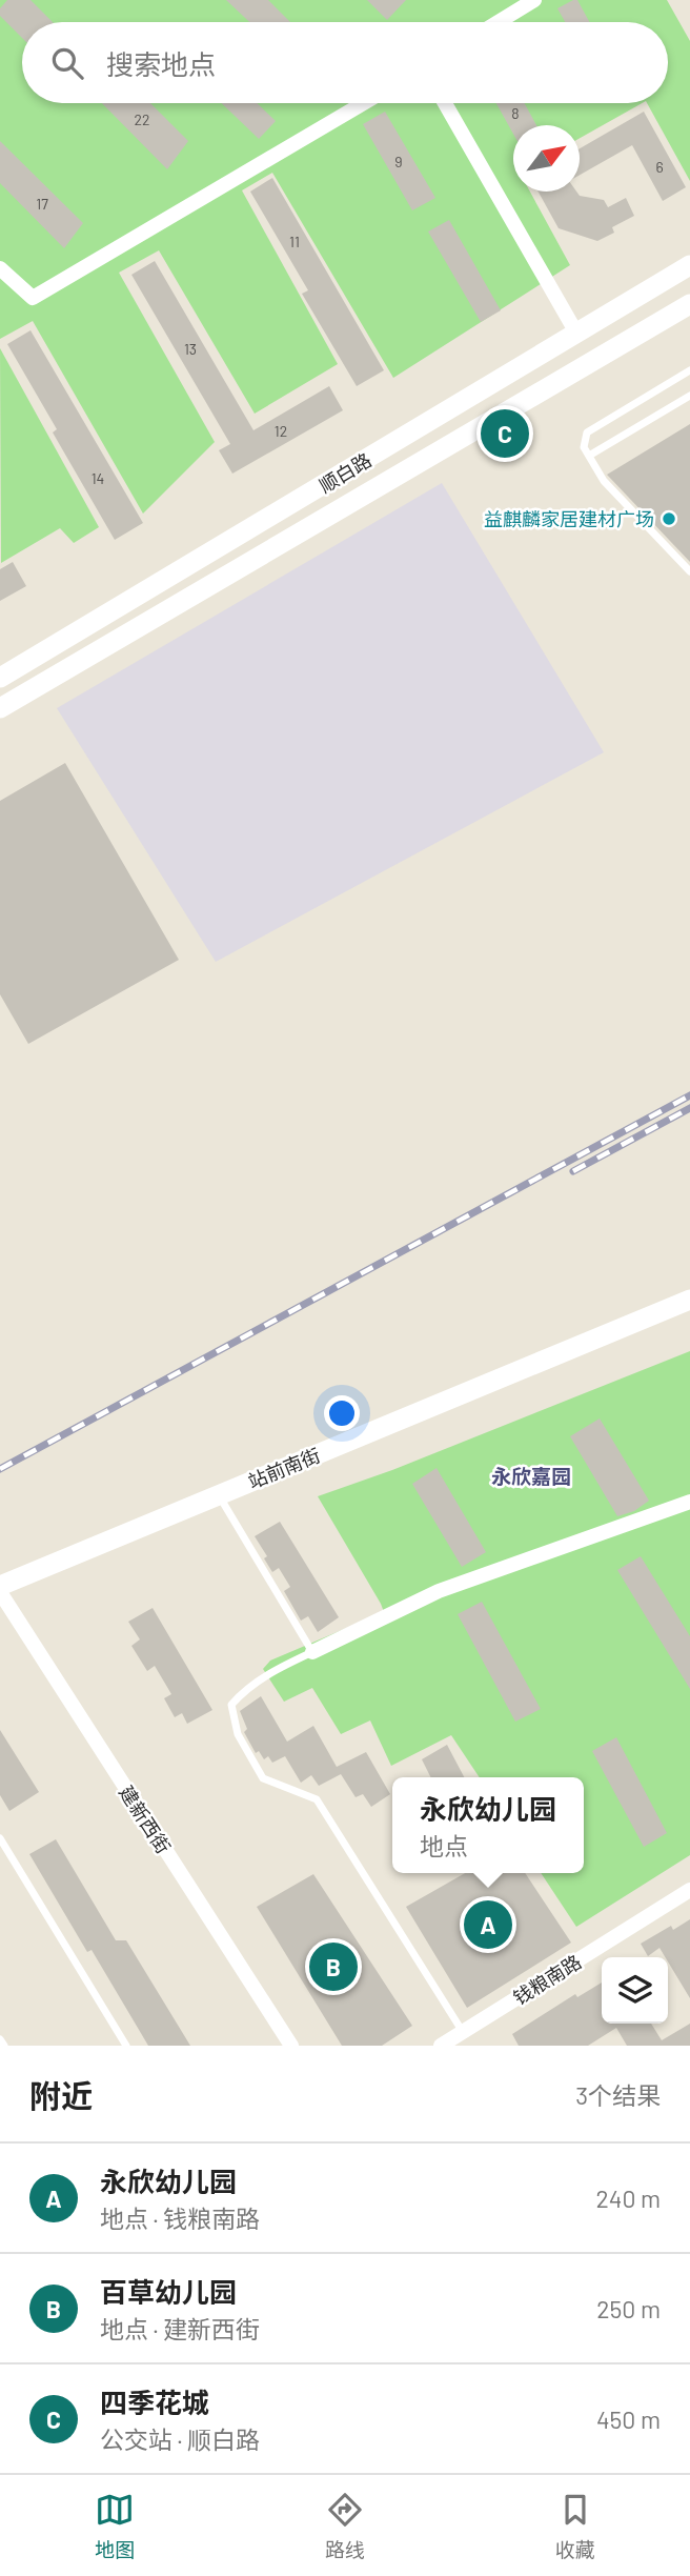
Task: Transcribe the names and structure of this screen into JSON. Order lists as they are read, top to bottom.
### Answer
{
  "streets": {
    "main road": ["顺白路", "站前南街"],
    "street": ["建新西街", "钱粮南路"]
  },
  "districts": ["永欣嘉园"],
  "places": ["益麒麟家居建材广场"],
  "house_numbers": [
    "8",
    "22",
    "9",
    "6",
    "17",
    "11",
    "13",
    "12",
    "14"
  ],
  "north": "top right",
  "page": {
    "search": "搜索地点",
    "pins": ["C", "A", "B"],
    "popup": ["永欣幼儿园", "地点"],
    "heading": ["附近", "3个结果"],
    "list": [
      {
        "mark": "A",
        "name": "永欣幼儿园",
        "note": "地点 · 钱粮南路",
        "value": "240 m"
      },
      {
        "mark": "B",
        "name": "百草幼儿园",
        "note": "地点 · 建新西街",
        "value": "250 m"
      },
      {
        "mark": "C",
        "name": "四季花城",
        "note": "公交站 · 顺白路",
        "value": "450 m"
      }
    ],
    "nav": ["地图", "路线", "收藏"]
  }
}
